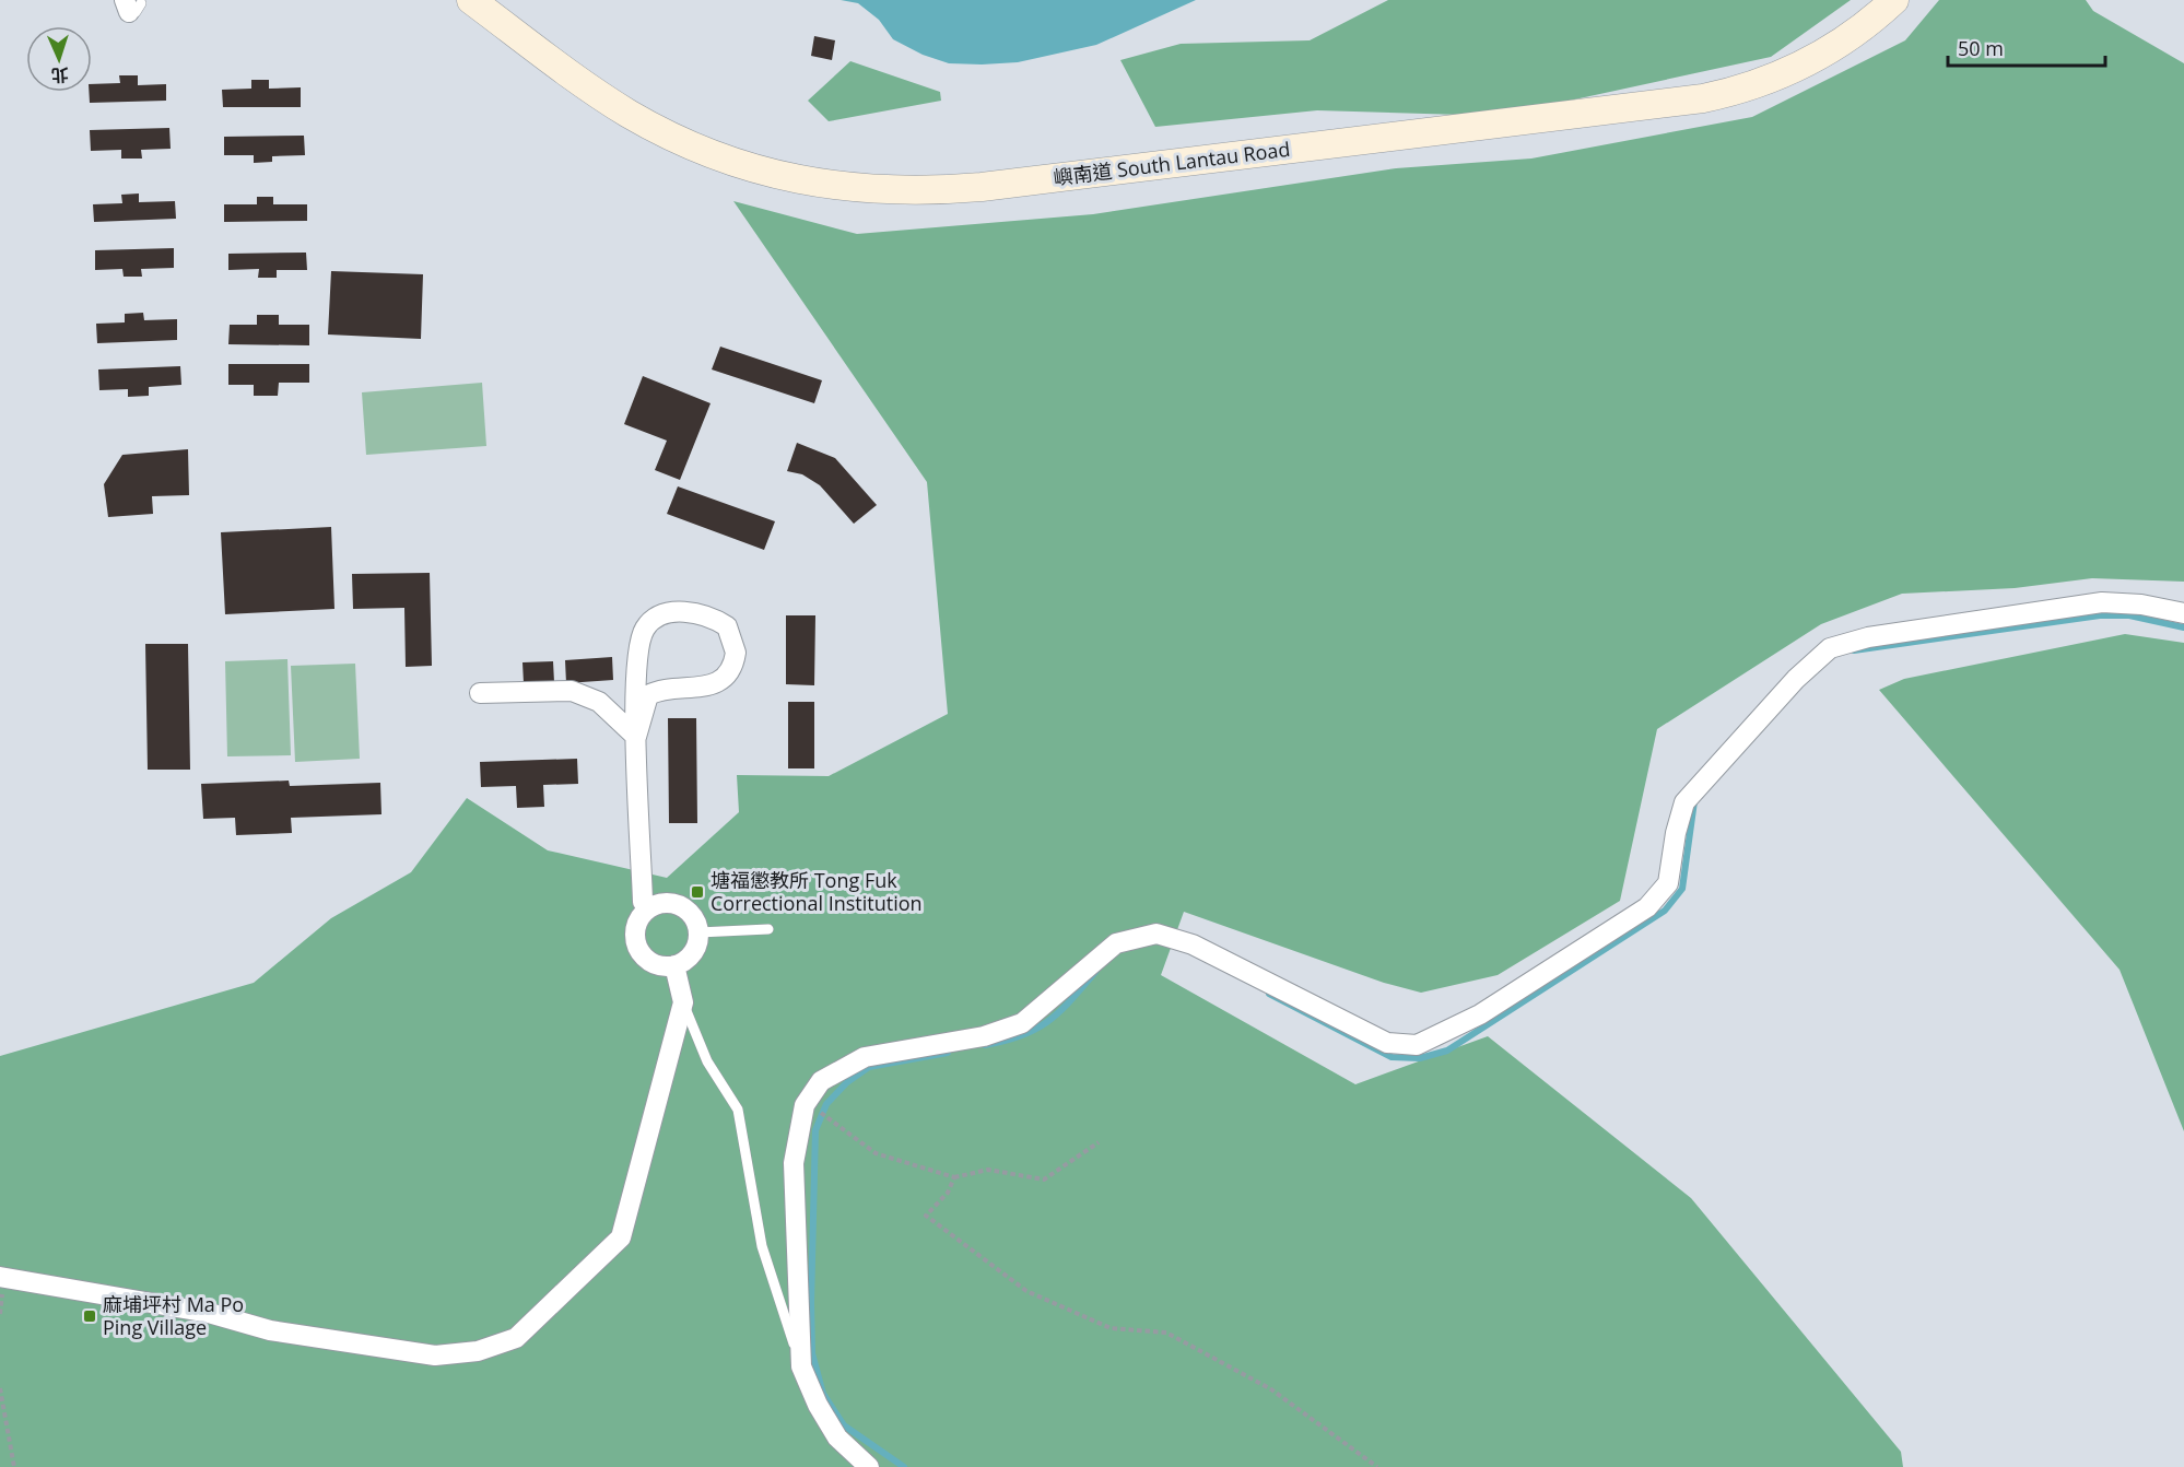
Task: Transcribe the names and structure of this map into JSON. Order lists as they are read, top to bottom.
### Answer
{
  "streets": {
    "main road": ["嶼南道 South Lantau Road"]
  },
  "places": {
    "transit": ["塘福懲教所 Tong Fuk Correctional Institution", "麻埔坪村 Ma Po Ping Village"]
  },
  "scale_bar": "50 m",
  "north": "bottom"
}
